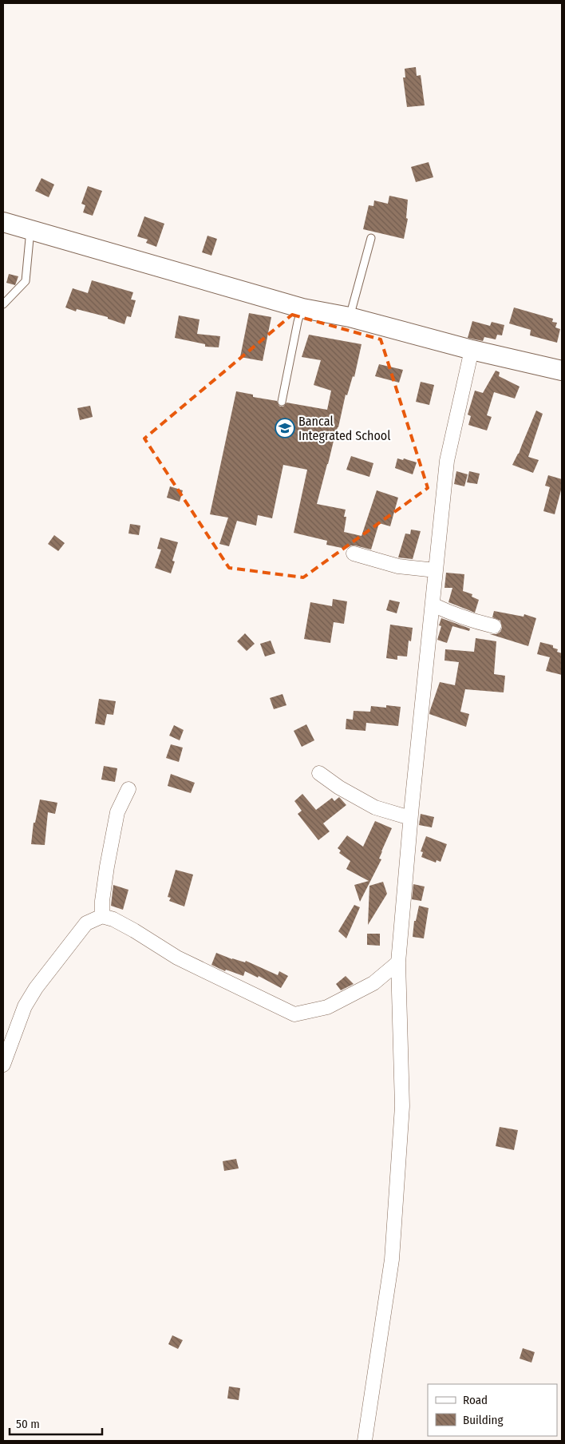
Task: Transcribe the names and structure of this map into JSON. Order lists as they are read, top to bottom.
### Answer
{
  "places": {
    "school or university": ["Bancal Integrated School"]
  },
  "legend": ["Road", "Building"],
  "scale_bar": "50 m"
}
